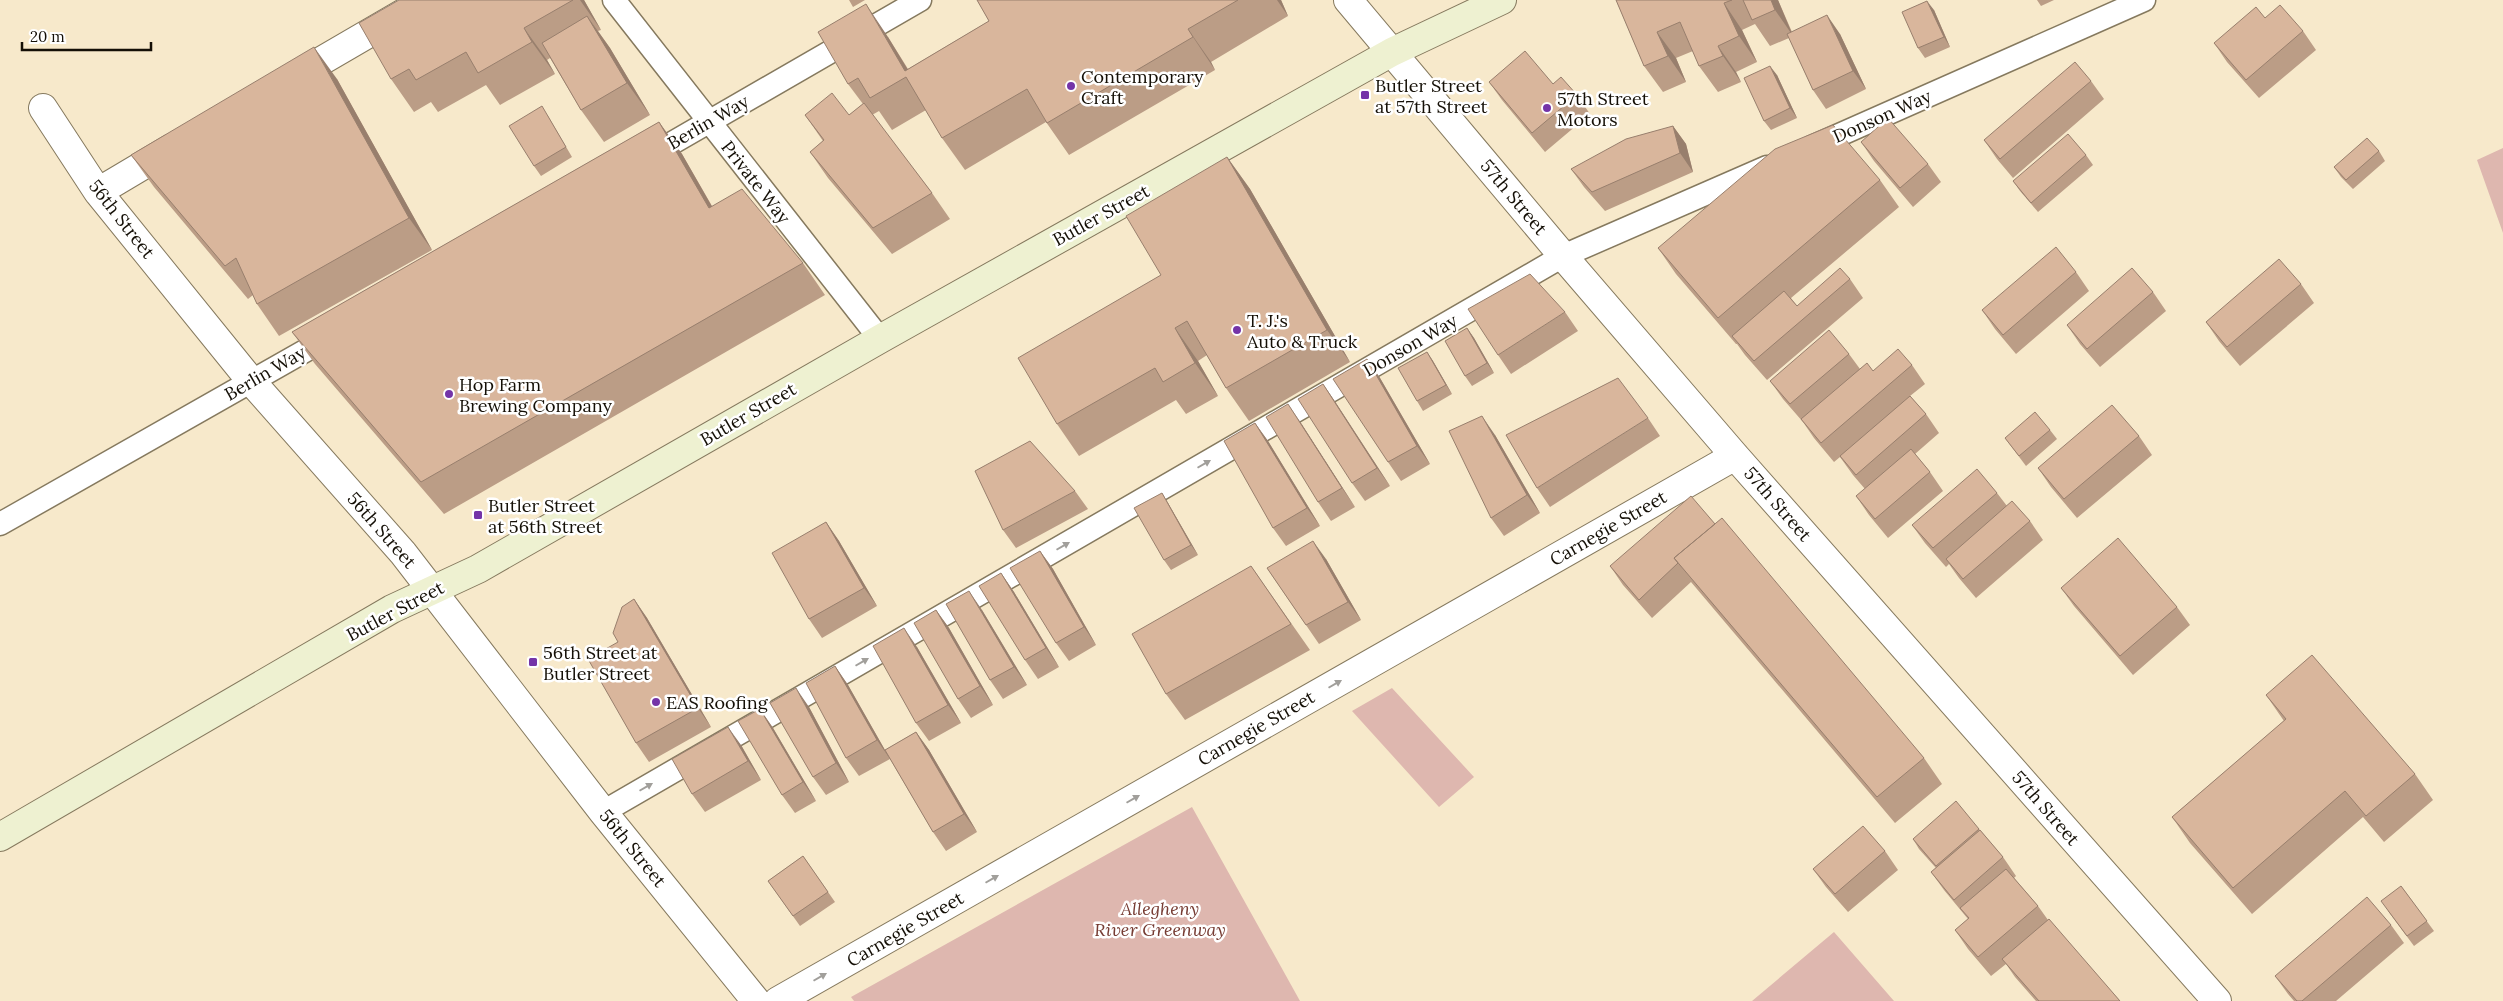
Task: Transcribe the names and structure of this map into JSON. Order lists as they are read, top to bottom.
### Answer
{
  "streets": {
    "main road": ["Butler Street"],
    "street": ["57th Street", "56th Street", "Carnegie Street"],
    "lane": ["Donson Way", "Berlin Way", "Private Way"]
  },
  "crossings": [
    ["Donson Way", "57th Street"],
    ["Donson Way", "56th Street"],
    ["Berlin Way", "Private Way"],
    ["Berlin Way", "56th Street"],
    ["Private Way", "Butler Street"],
    ["57th Street", "Butler Street"],
    ["57th Street", "Carnegie Street"],
    ["Butler Street", "56th Street"]
  ],
  "one_way": ["Donson Way", "Carnegie Street"],
  "parks": ["Allegheny River Greenway"],
  "places": {
    "other": [
      "Contemporary Craft",
      "57th Street Motors",
      "T. J.'s Auto & Truck",
      "Hop Farm Brewing Company",
      "EAS Roofing"
    ],
    "transit": ["Butler Street at 57th Street", "Butler Street at 56th Street", "56th Street at Butler Street"]
  },
  "scale_bar": "20 m"
}
